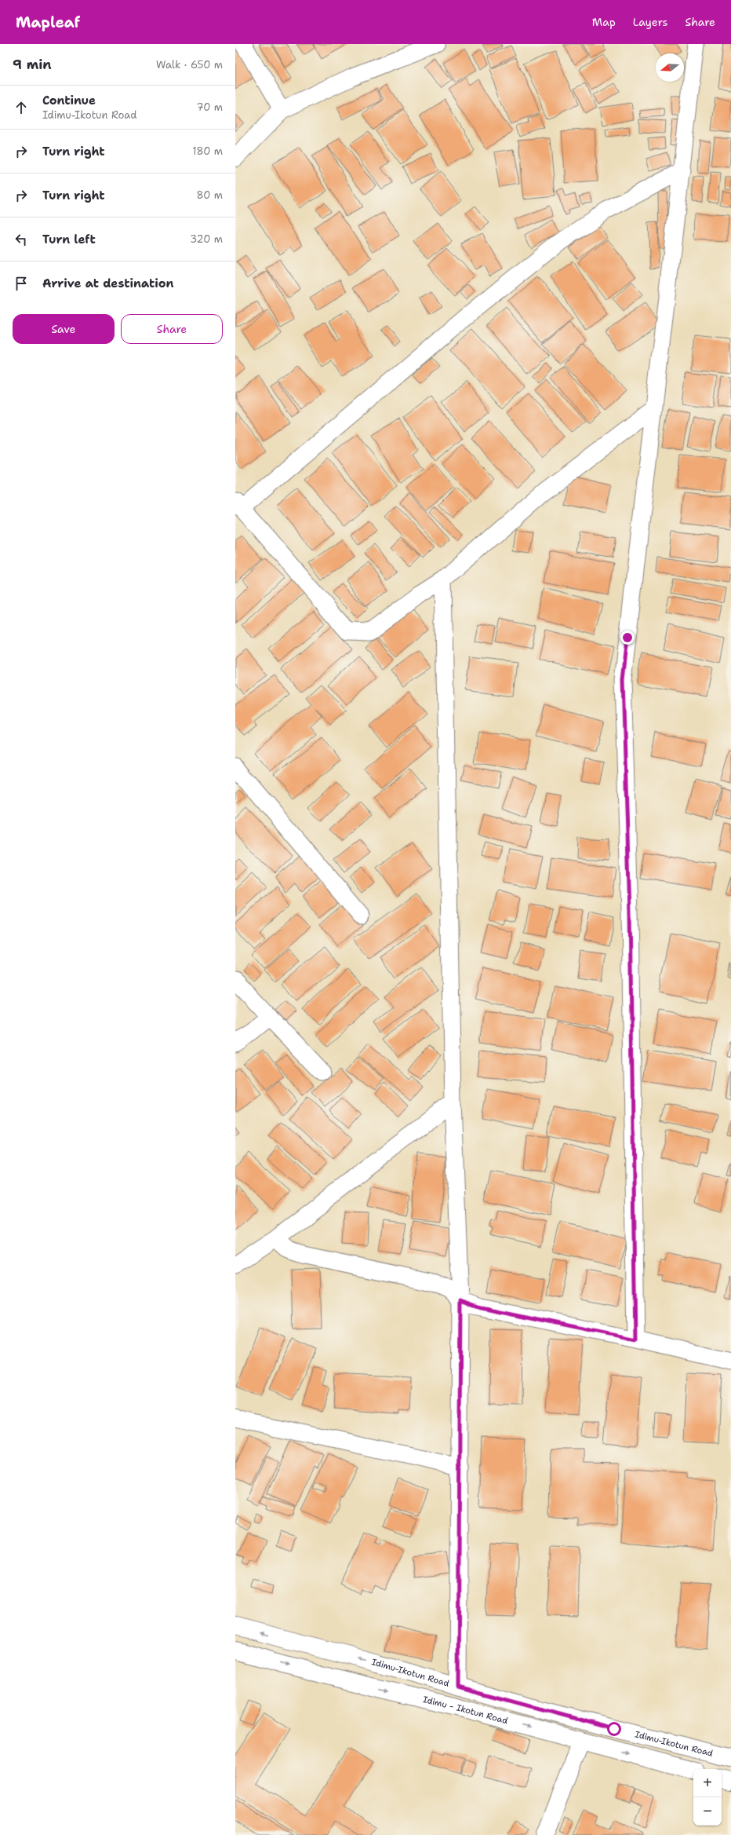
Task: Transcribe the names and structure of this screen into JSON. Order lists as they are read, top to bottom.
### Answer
{
  "streets": {
    "main road": ["Idimu-Ikotun Road", "Idimu - Ikotun Road"]
  },
  "one_way": ["Idimu-Ikotun Road", "Idimu - Ikotun Road"],
  "north": "left",
  "page": {
    "header": "Mapleaf",
    "nav": ["Map", "Layers", "Share"],
    "heading": ["9 min", "Walk · 650 m"],
    "list": [
      ["Continue", "Idimu-Ikotun Road", "70 m"],
      ["Turn right", "180 m"],
      ["Turn right", "80 m"],
      ["Turn left", "320 m"],
      "Arrive at destination"
    ],
    "buttons": ["Save", "Share"],
    "map_buttons": ["+", "−"]
  }
}
